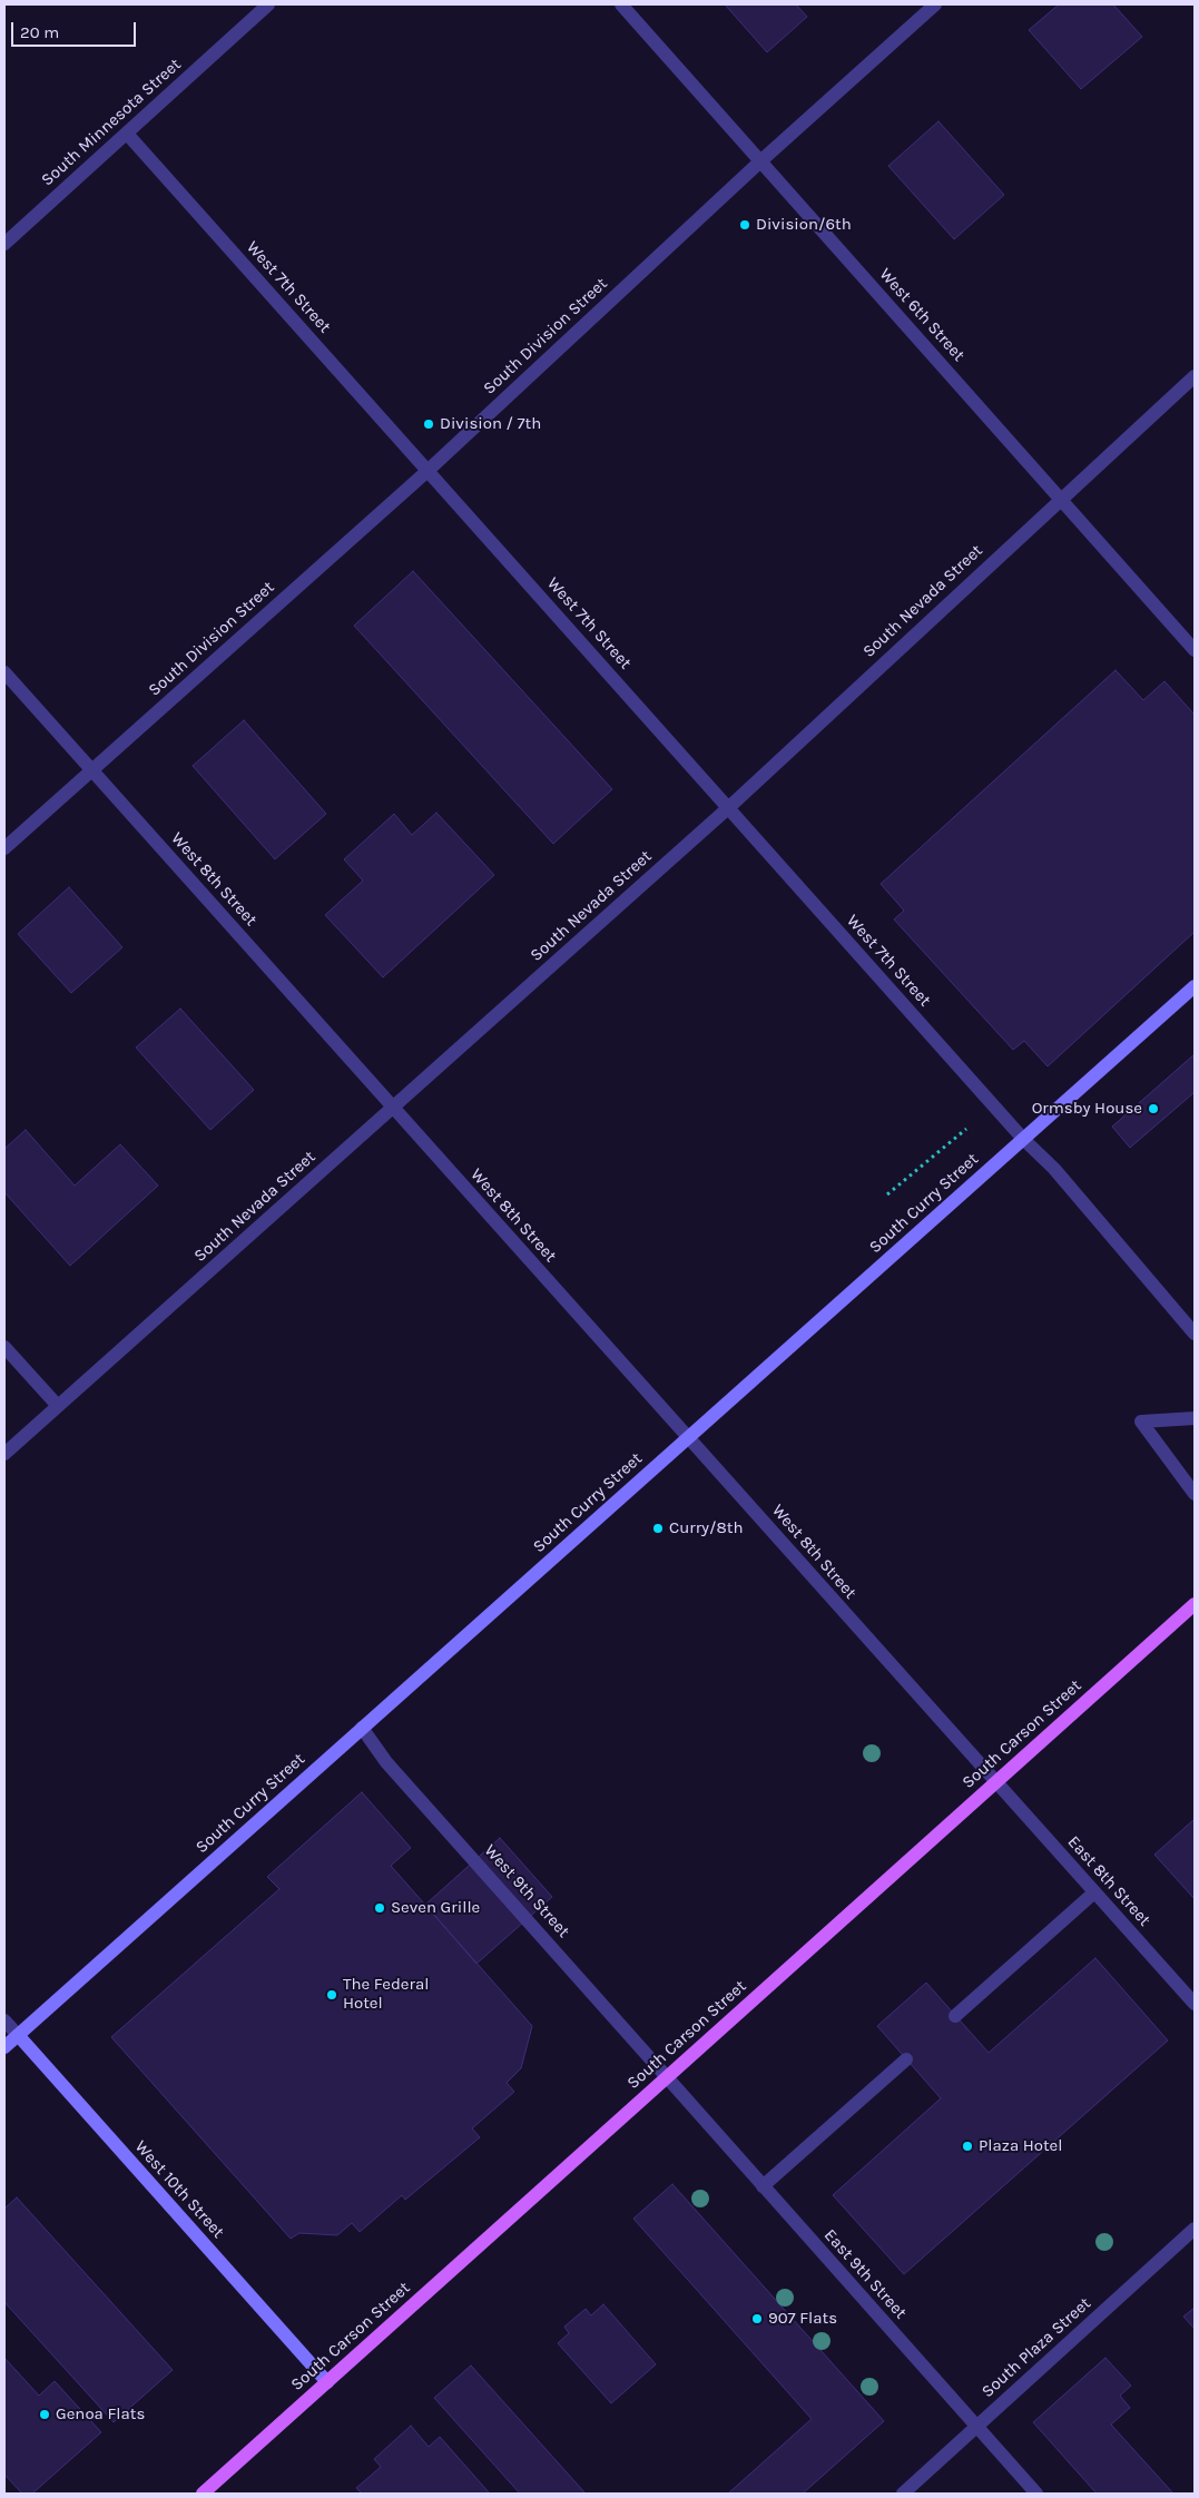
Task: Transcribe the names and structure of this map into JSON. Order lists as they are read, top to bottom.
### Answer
{
  "streets": {
    "main road": ["South Carson Street"],
    "street": [
      "South Minnesota Street",
      "West 7th Street",
      "West 6th Street",
      "South Division Street",
      "South Nevada Street",
      "West 8th Street",
      "South Curry Street",
      "East 8th Street",
      "West 9th Street",
      "West 10th Street",
      "East 9th Street",
      "South Plaza Street"
    ]
  },
  "crossings": [
    ["South Minnesota Street", "West 7th Street"],
    ["West 7th Street", "South Division Street"],
    ["West 7th Street", "South Nevada Street"],
    ["West 7th Street", "South Curry Street"],
    ["West 6th Street", "South Division Street"],
    ["West 6th Street", "South Nevada Street"],
    ["South Division Street", "West 8th Street"],
    ["South Nevada Street", "West 8th Street"],
    ["West 8th Street", "South Curry Street"],
    ["West 8th Street", "South Carson Street"],
    ["West 8th Street", "East 8th Street"],
    ["South Curry Street", "West 9th Street"],
    ["South Curry Street", "West 10th Street"],
    ["South Carson Street", "East 8th Street"],
    ["South Carson Street", "West 9th Street"],
    ["South Carson Street", "West 10th Street"],
    ["South Carson Street", "East 9th Street"],
    ["West 9th Street", "East 9th Street"],
    ["East 9th Street", "South Plaza Street"]
  ],
  "places": [
    "Division/6th",
    "Division / 7th",
    "Ormsby House",
    "Curry/8th",
    "Seven Grille",
    "The Federal Hotel",
    "Plaza Hotel",
    "907 Flats",
    "Genoa Flats"
  ],
  "scale_bar": "20 m"
}
